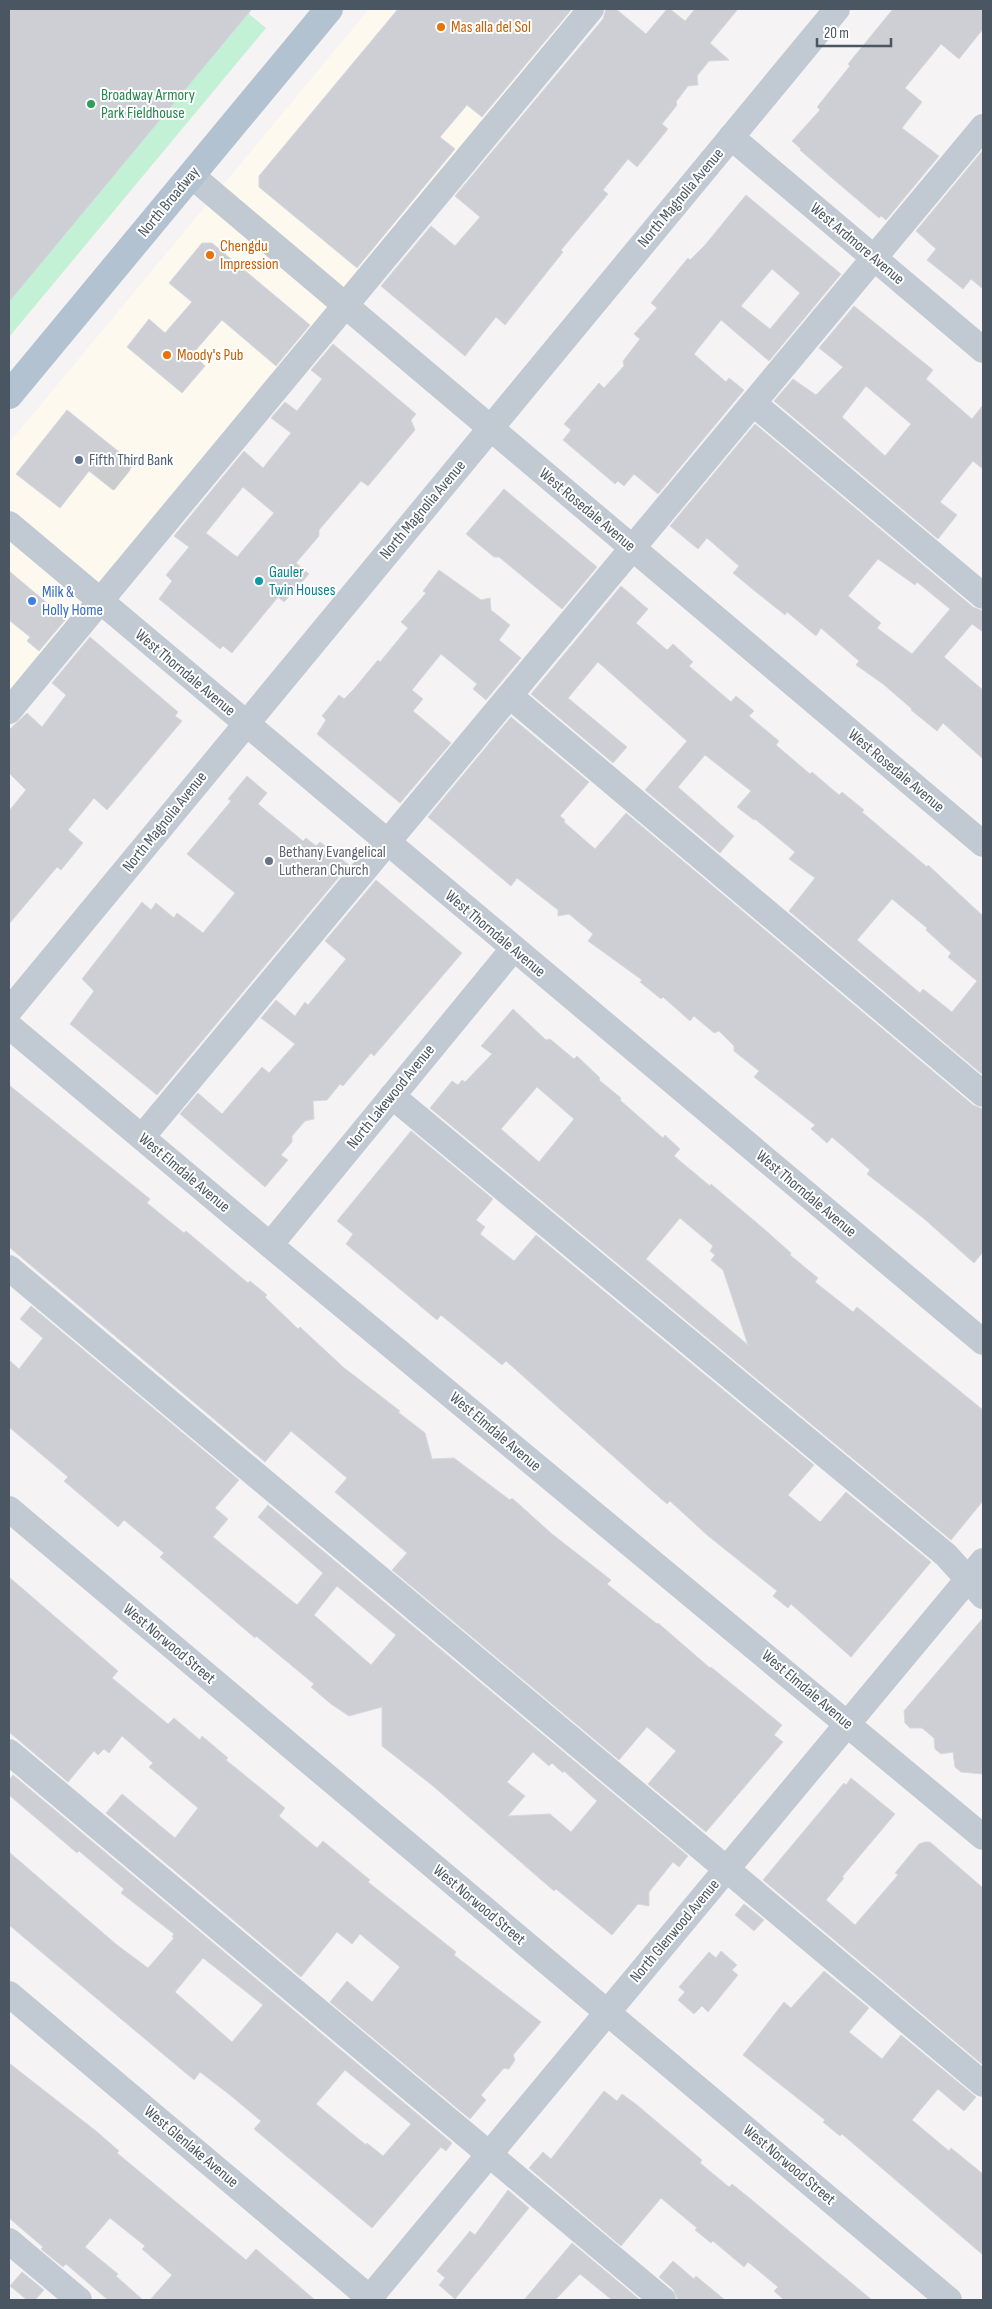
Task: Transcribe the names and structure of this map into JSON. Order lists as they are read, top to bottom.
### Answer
{
  "streets": {
    "main road": ["North Broadway"],
    "street": [
      "North Magnolia Avenue",
      "West Ardmore Avenue",
      "West Rosedale Avenue",
      "West Thorndale Avenue",
      "North Lakewood Avenue",
      "West Elmdale Avenue",
      "West Norwood Street",
      "North Glenwood Avenue",
      "West Glenlake Avenue"
    ]
  },
  "crossings": [
    ["North Magnolia Avenue", "West Ardmore Avenue"],
    ["North Magnolia Avenue", "West Rosedale Avenue"],
    ["North Magnolia Avenue", "West Thorndale Avenue"],
    ["North Broadway", "West Rosedale Avenue"],
    ["West Thorndale Avenue", "North Lakewood Avenue"],
    ["North Lakewood Avenue", "West Elmdale Avenue"],
    ["West Elmdale Avenue", "North Glenwood Avenue"],
    ["West Norwood Street", "North Glenwood Avenue"],
    ["North Glenwood Avenue", "West Glenlake Avenue"]
  ],
  "places": [
    "Mas alla del Sol",
    "Broadway Armory Park Fieldhouse",
    "Chengdu Impression",
    "Moody's Pub",
    "Fifth Third Bank",
    "Gauler Twin Houses",
    "Milk & Holly Home",
    "Bethany Evangelical Lutheran Church"
  ],
  "scale_bar": "20 m"
}
